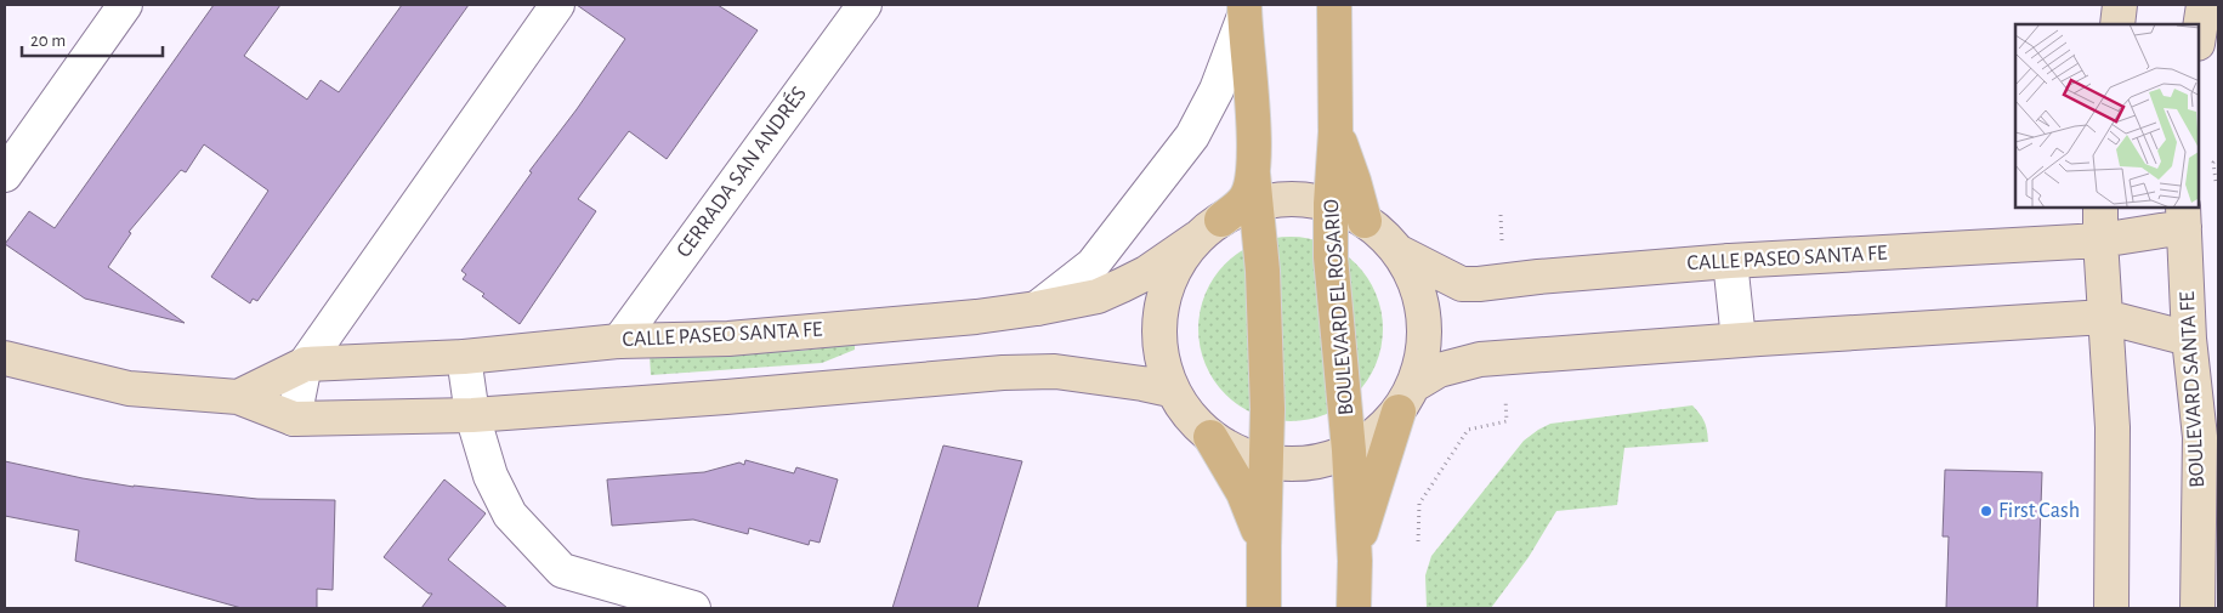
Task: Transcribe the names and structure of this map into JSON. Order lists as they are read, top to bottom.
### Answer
{
  "streets": {
    "main road": ["CALLE PASEO SANTA FE", "BOULEVARD EL ROSARIO", "BOULEVARD SANTA FE"],
    "street": ["CERRADA SAN ANDRÉS"]
  },
  "crossings": [
    ["CERRADA SAN ANDRÉS", "CALLE PASEO SANTA FE"],
    ["CALLE PASEO SANTA FE", "BOULEVARD SANTA FE"]
  ],
  "places": ["First Cash"],
  "scale_bar": "20 m"
}
